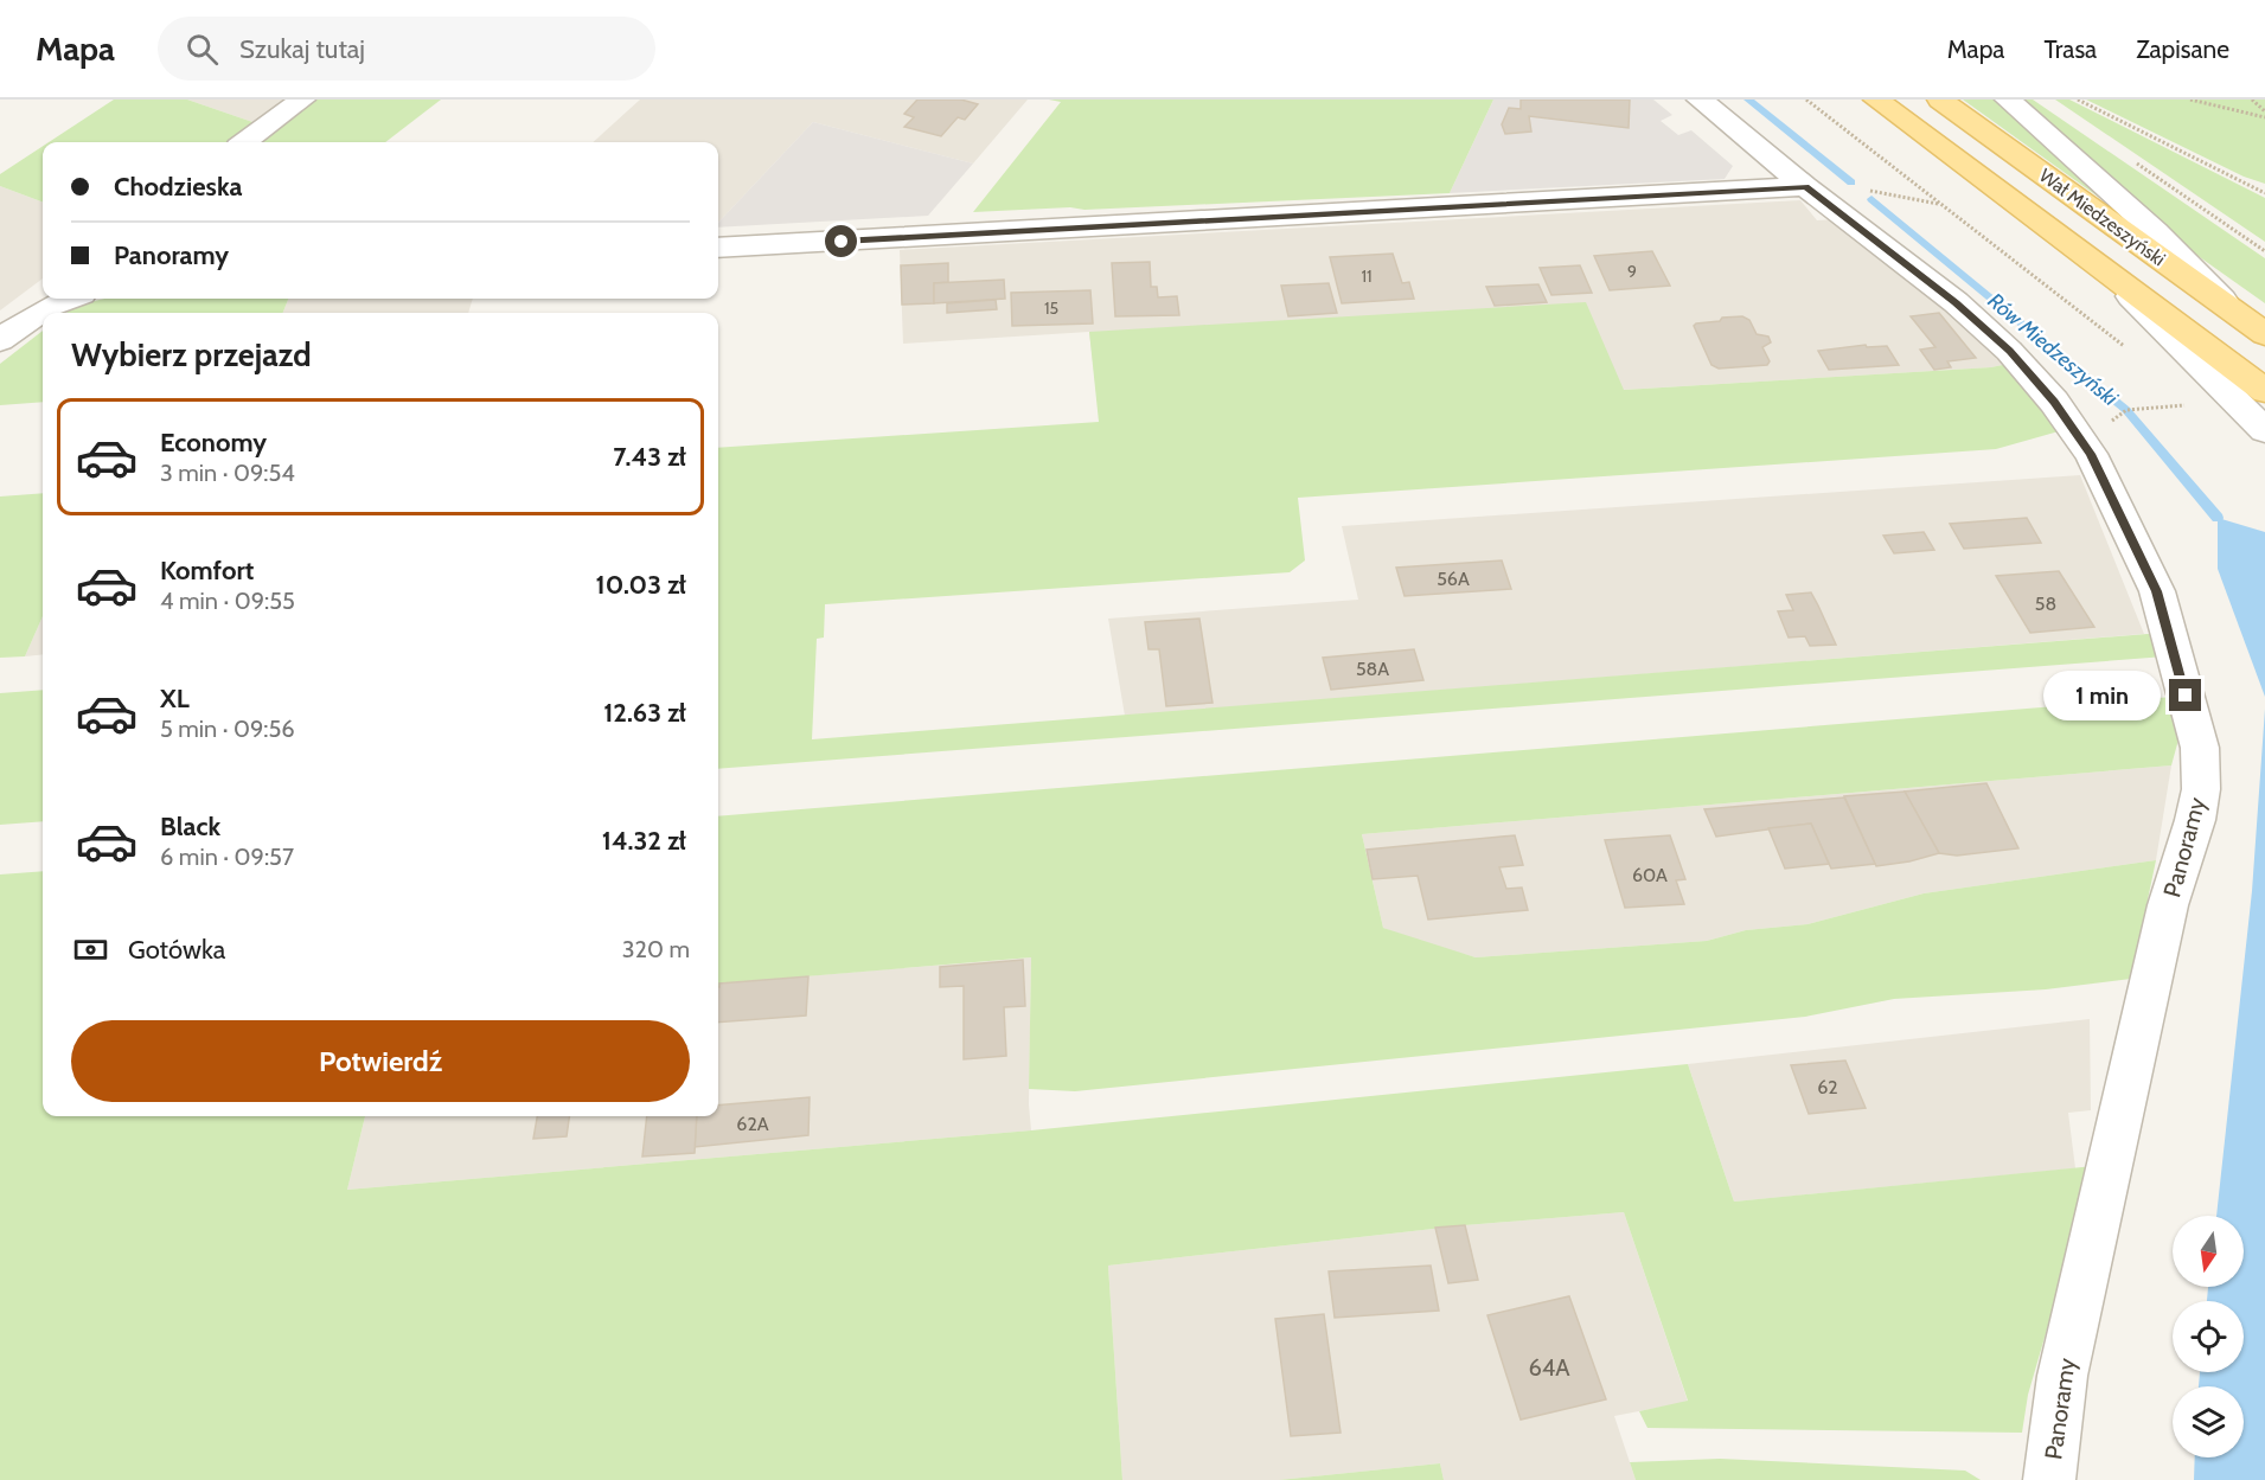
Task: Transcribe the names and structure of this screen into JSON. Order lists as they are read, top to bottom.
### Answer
{
  "streets": {
    "main road": ["Wał Miedzeszyński"],
    "street": ["Panoramy"]
  },
  "water": ["Rów Miedzeszyński"],
  "house_numbers": [
    "9",
    "11",
    "15",
    "56A",
    "58",
    "58A",
    "60A",
    "62",
    "62A",
    "64A"
  ],
  "north": "bottom",
  "page": {
    "header": "Mapa",
    "search": "Szukaj tutaj",
    "nav": ["Mapa", "Trasa", "Zapisane"],
    "banner": ["Chodzieska", "Panoramy"],
    "heading": "Wybierz przejazd",
    "list": [
      {
        "name": "Economy",
        "note": "3 min · 09:54",
        "value": "7.43 zł"
      },
      {
        "name": "Komfort",
        "note": "4 min · 09:55",
        "value": "10.03 zł"
      },
      {
        "name": "XL",
        "note": "5 min · 09:56",
        "value": "12.63 zł"
      },
      {
        "name": "Black",
        "note": "6 min · 09:57",
        "value": "14.32 zł"
      }
    ],
    "bubble": "1 min",
    "pay": ["Gotówka", "320 m"],
    "buttons": "Potwierdź"
  }
}
